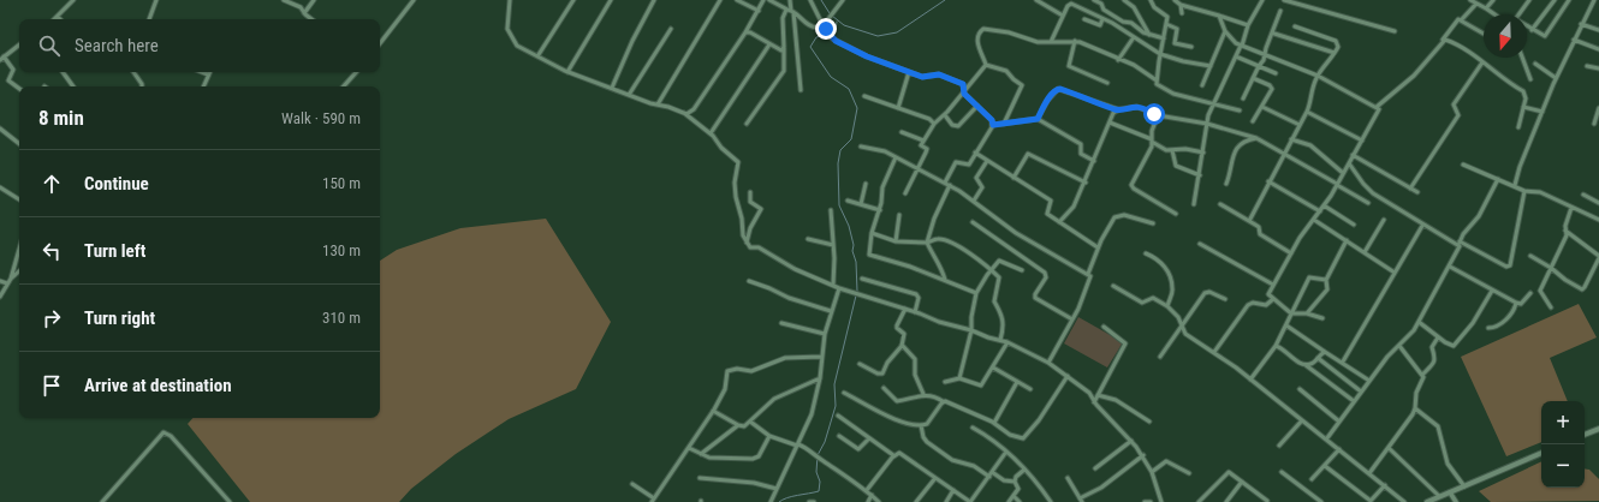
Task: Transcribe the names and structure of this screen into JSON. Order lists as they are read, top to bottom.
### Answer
{
  "north": "bottom",
  "page": {
    "search": "Search here",
    "heading": ["8 min", "Walk · 590 m"],
    "list": [
      ["Continue", "150 m"],
      ["Turn left", "130 m"],
      ["Turn right", "310 m"],
      "Arrive at destination"
    ],
    "map_buttons": ["+", "−"]
  }
}
